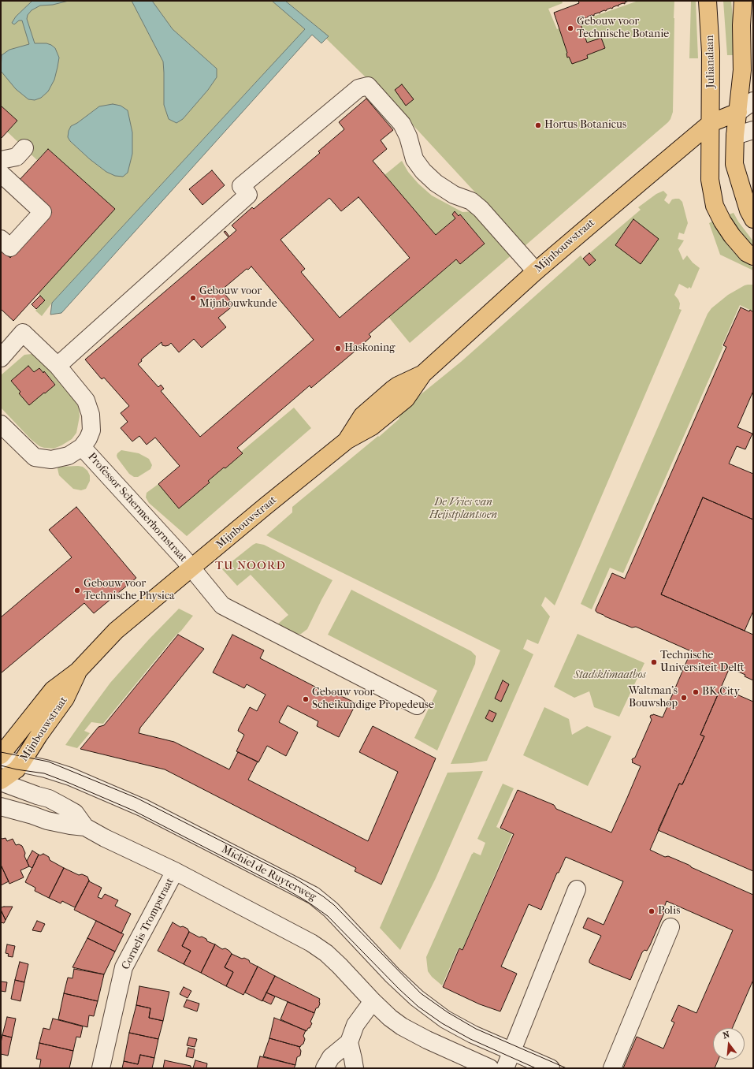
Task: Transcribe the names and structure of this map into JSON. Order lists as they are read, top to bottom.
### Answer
{
  "streets": {
    "main road": ["Julianalaan", "Mijnbouwstraat"],
    "street": ["Professor Schermerhornstraat", "Michiel de Ruyterweg", "Cornelis Trompstraat"]
  },
  "crossings": [
    ["Julianalaan", "Mijnbouwstraat"],
    ["Mijnbouwstraat", "Professor Schermerhornstraat"],
    ["Mijnbouwstraat", "Michiel de Ruyterweg"]
  ],
  "districts": ["TU NOORD"],
  "parks": ["De Vries van Heijstplantsoen", "Stadsklimaatbos"],
  "places": [
    "Gebouw voor Technische Botanie",
    "Hortus Botanicus",
    "Gebouw voor Mijnbouwkunde",
    "Haskoning",
    "Gebouw voor Technische Physica",
    "Technische Universiteit Delft",
    "BK City",
    "Waltman's Bouwshop",
    "Gebouw voor Scheikundige Propedeuse",
    "Polis"
  ],
  "north": "top"
}
